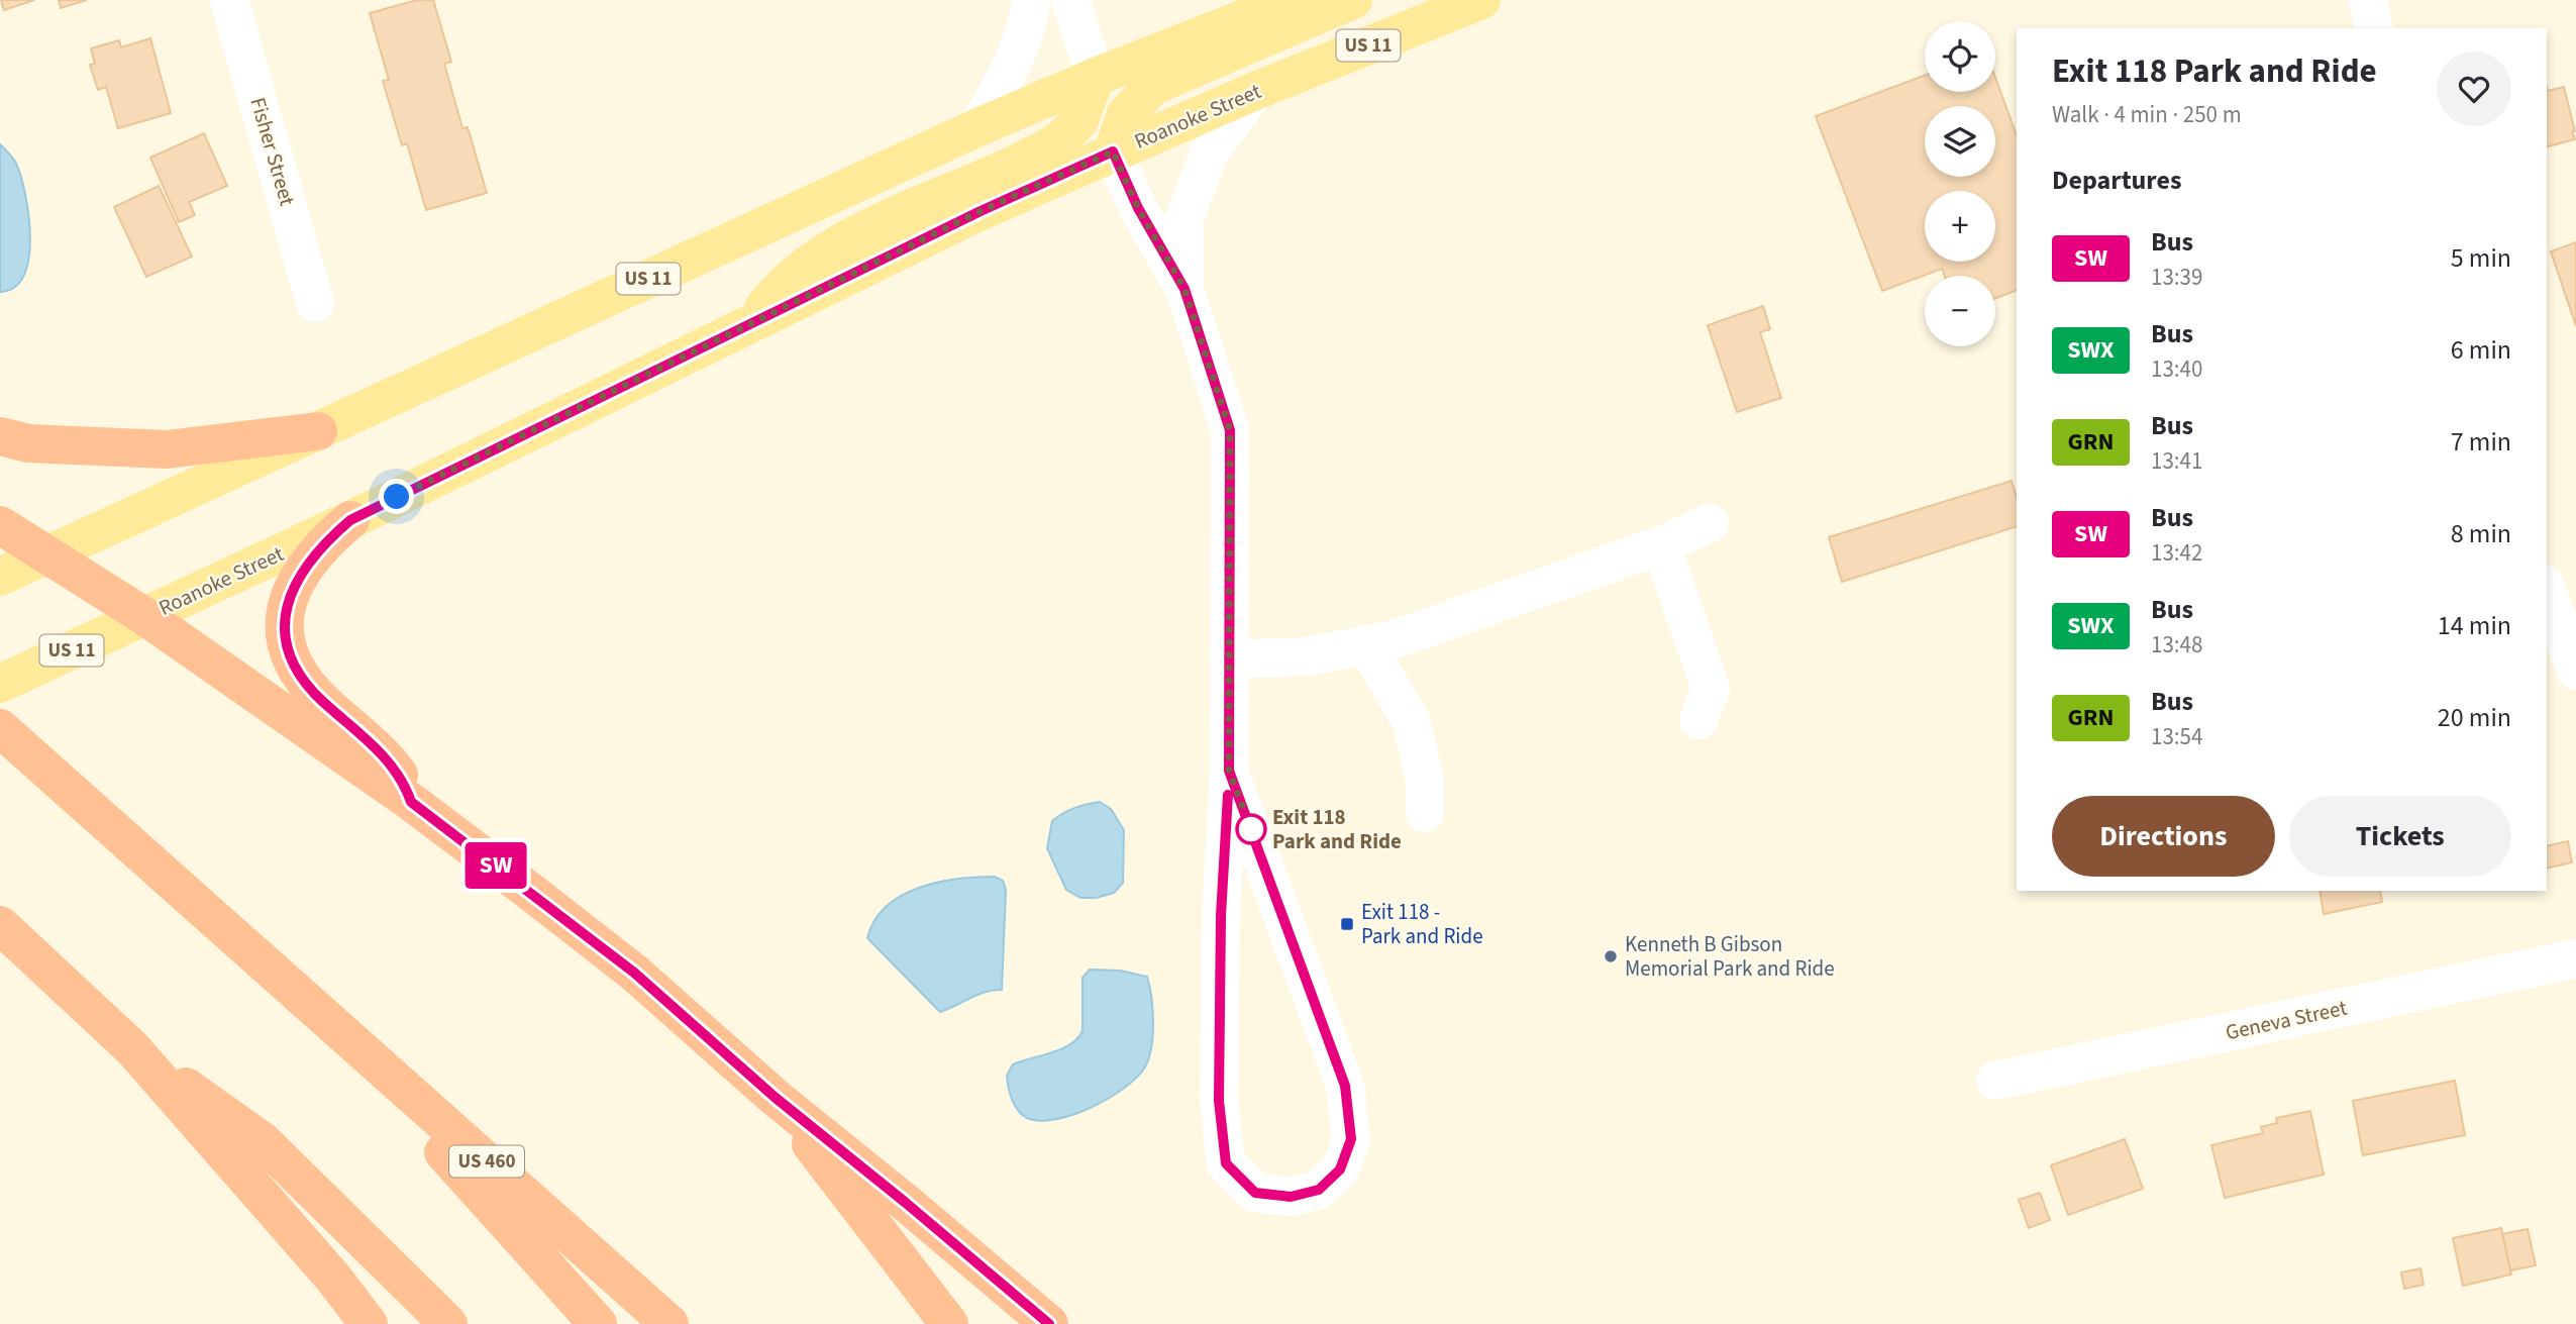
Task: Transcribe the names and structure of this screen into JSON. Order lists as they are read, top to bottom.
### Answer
{
  "streets": {
    "highway": ["US 460"],
    "main road": ["US 11", "Roanoke Street"],
    "street": ["Fisher Street", "Geneva Street"]
  },
  "places": {
    "other": ["Exit 118 Park and Ride", "Kenneth B Gibson Memorial Park and Ride"],
    "transit": ["Exit 118 - Park and Ride"]
  },
  "lines": ["bus line SW"],
  "page": {
    "on_map": "SW",
    "map_buttons": ["+", "−"],
    "heading": [
      ["Exit 118 Park and Ride", "Walk · 4 min · 250 m"],
      "Departures"
    ],
    "list": [
      {
        "mark": "SW",
        "name": "Bus",
        "note": "13:39",
        "value": "5 min"
      },
      {
        "mark": "SWX",
        "name": "Bus",
        "note": "13:40",
        "value": "6 min"
      },
      {
        "mark": "GRN",
        "name": "Bus",
        "note": "13:41",
        "value": "7 min"
      },
      {
        "mark": "SW",
        "name": "Bus",
        "note": "13:42",
        "value": "8 min"
      },
      {
        "mark": "SWX",
        "name": "Bus",
        "note": "13:48",
        "value": "14 min"
      },
      {
        "mark": "GRN",
        "name": "Bus",
        "note": "13:54",
        "value": "20 min"
      }
    ],
    "buttons": ["Directions", "Tickets"]
  }
}
